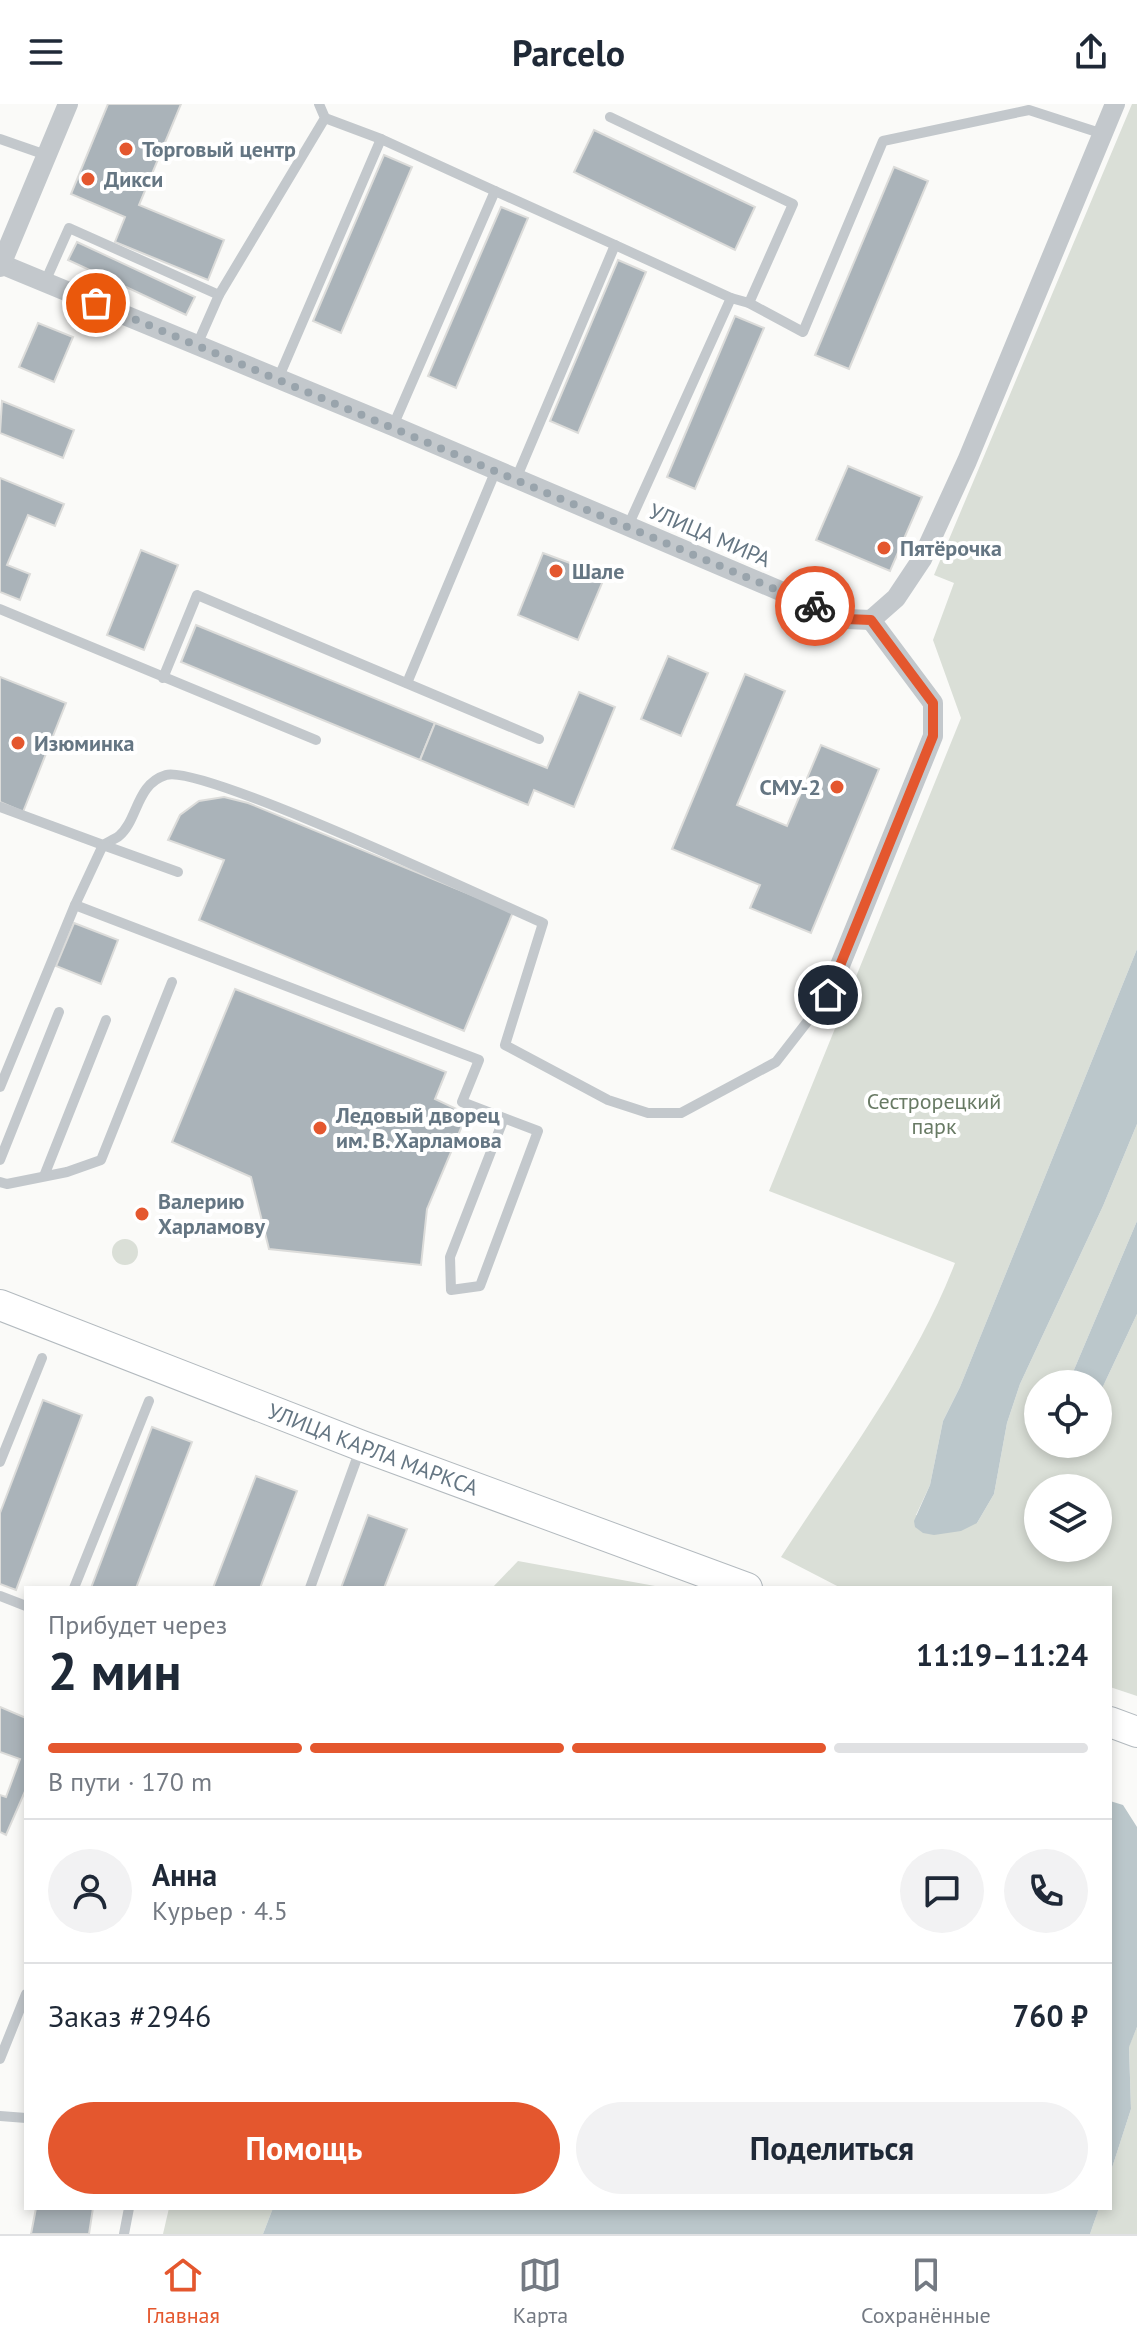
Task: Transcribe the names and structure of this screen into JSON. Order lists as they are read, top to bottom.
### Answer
{
  "streets": {
    "street": ["УЛИЦА МИРА", "УЛИЦА КАРЛА МАРКСА"]
  },
  "parks": ["Сестрорецкий парк"],
  "places": [
    "Торговый центр",
    "Дикси",
    "Пятёрочка",
    "Шале",
    "Изюминка",
    "СМУ-2",
    "Ледовый дворец им. В. Харламова",
    "Валерию Харламову"
  ],
  "page": {
    "header": "Parcelo",
    "heading": ["2 мин", "Прибудет через", "11:19–11:24"],
    "panel": [
      "Анна",
      "Курьер · 4.5",
      "Заказ #2946",
      "760 ₽"
    ],
    "bar": "В пути · 170 m",
    "buttons": ["Помощь", "Поделиться"],
    "tabs": ["Главная", "Карта", "Сохранённые"]
  }
}
